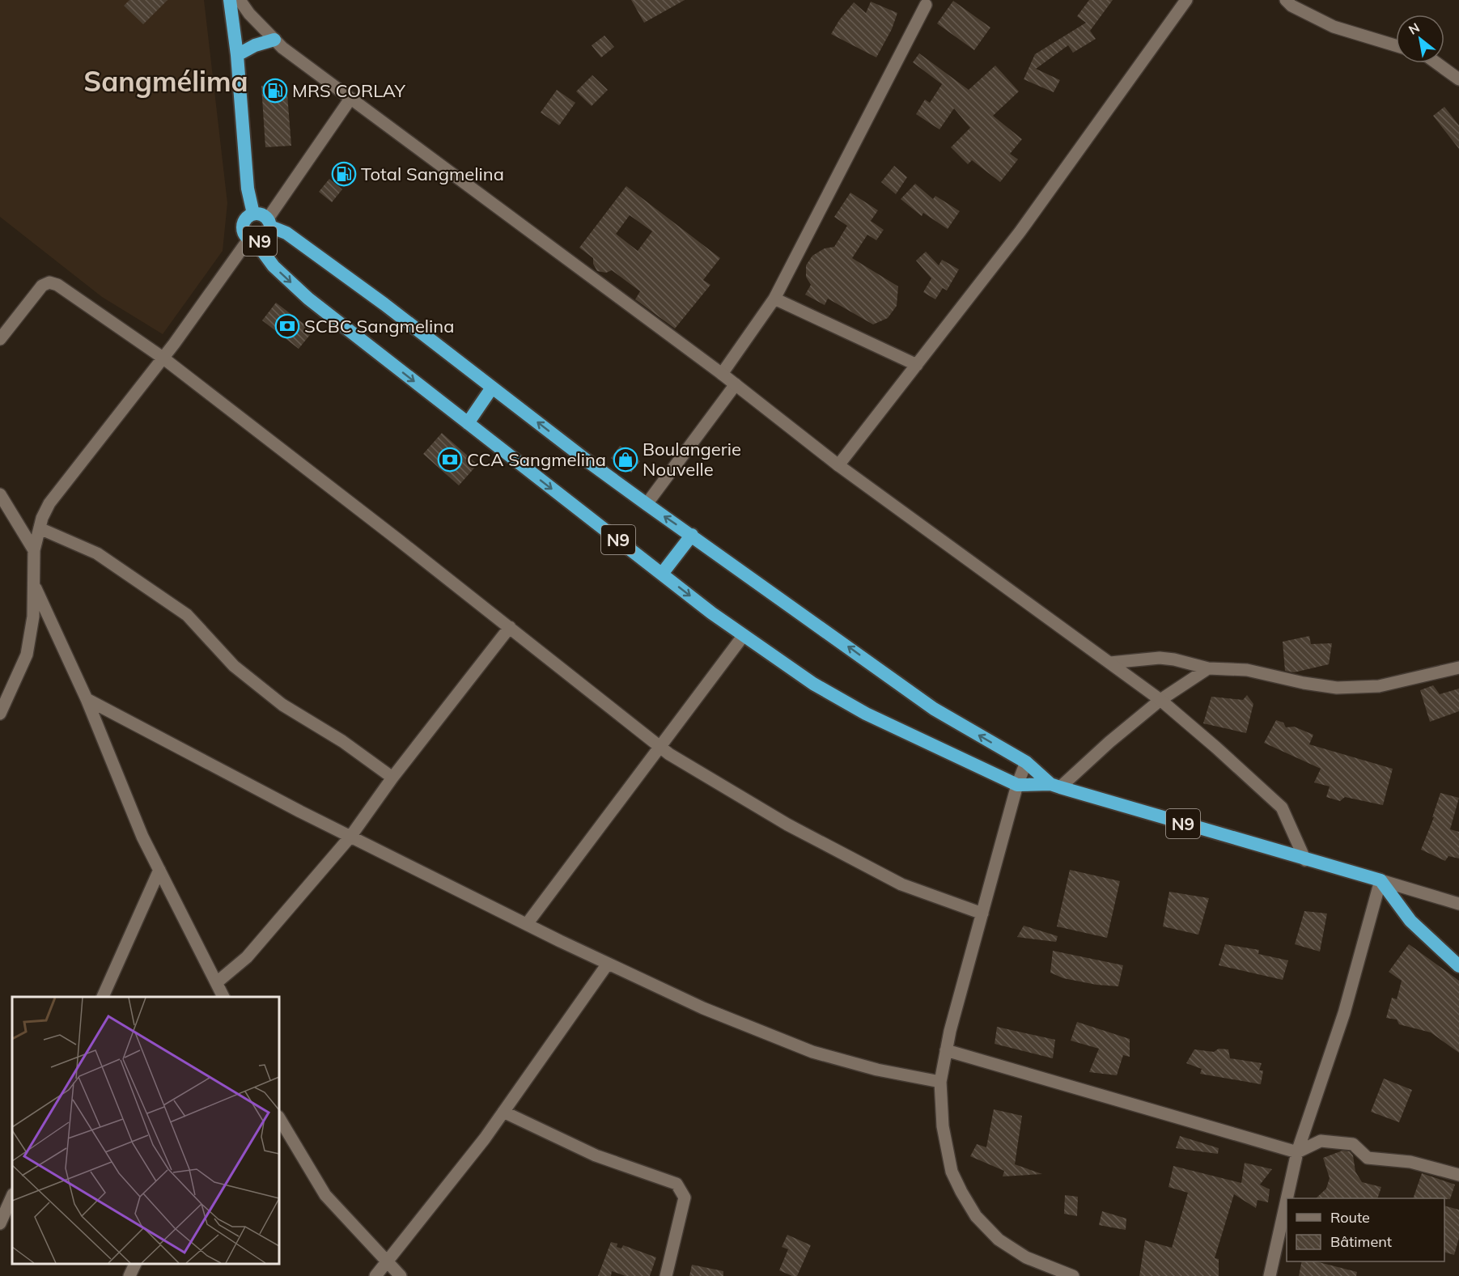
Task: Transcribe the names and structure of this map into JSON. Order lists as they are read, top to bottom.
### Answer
{
  "streets": {
    "highway": ["N9"]
  },
  "districts": ["Sangmélima"],
  "places": {
    "fuel station": ["MRS CORLAY", "Total Sangmelina"],
    "bank": ["SCBC Sangmelina", "CCA Sangmelina"],
    "shop": ["Boulangerie Nouvelle"]
  },
  "legend": ["Route", "Bâtiment"],
  "north": "top left"
}
